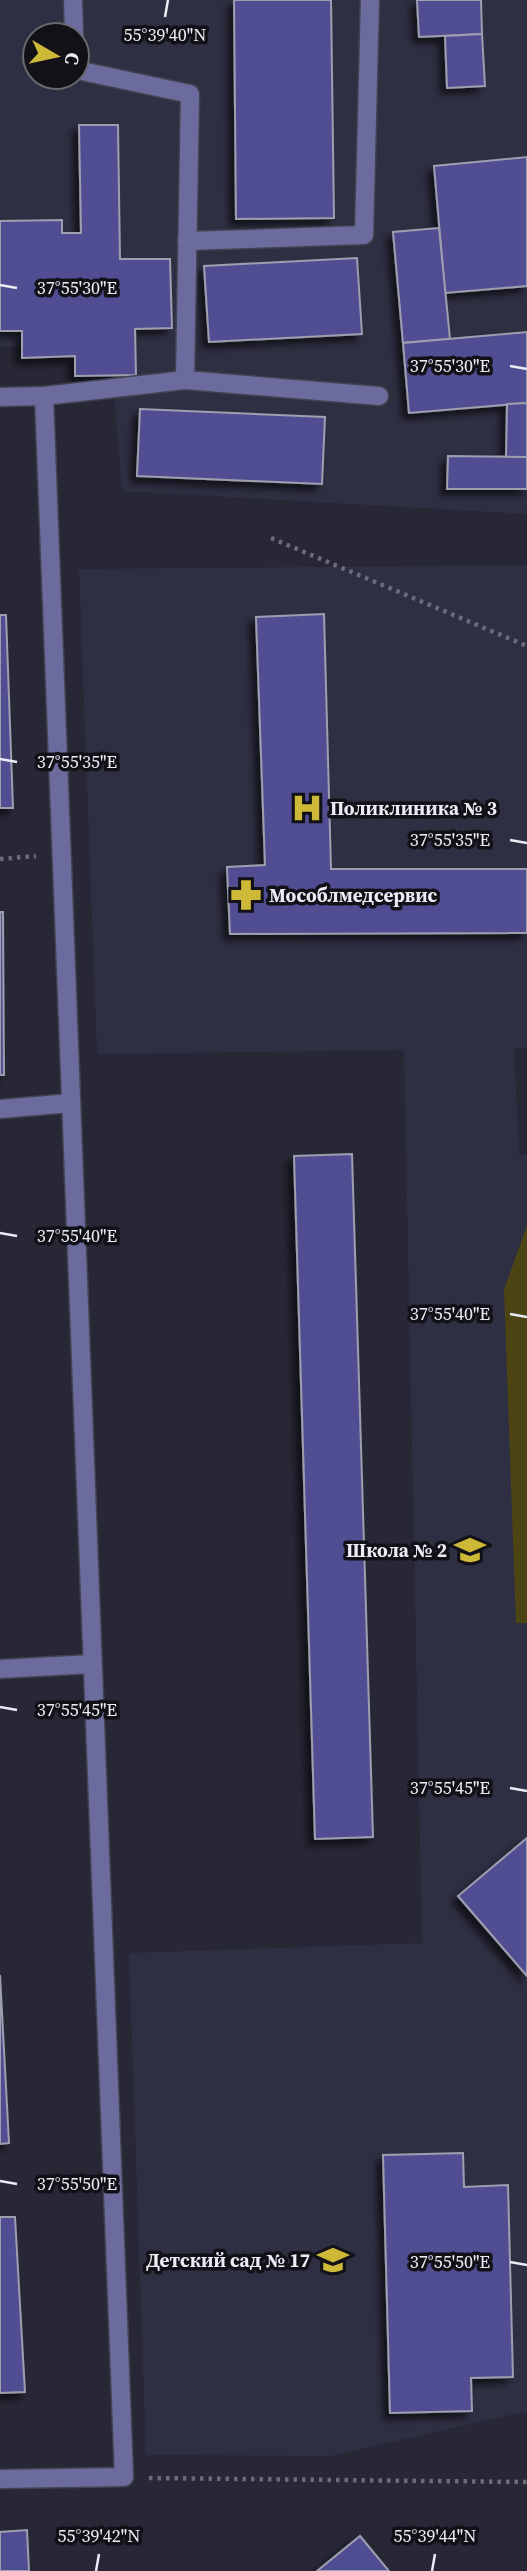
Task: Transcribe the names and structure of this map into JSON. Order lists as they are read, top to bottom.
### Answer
{
  "places": {
    "hospital": ["Поликлиника № 3"],
    "pharmacy": ["Мособлмедсервис"],
    "school or university": ["Школа № 2", "Детский сад № 17"]
  },
  "north": "right",
  "coordinates": [
    "55°39'40\"N",
    "37°55'30\"E",
    "37°55'35\"E",
    "37°55'40\"E",
    "37°55'45\"E",
    "37°55'50\"E",
    "55°39'42\"N",
    "55°39'44\"N"
  ]
}
